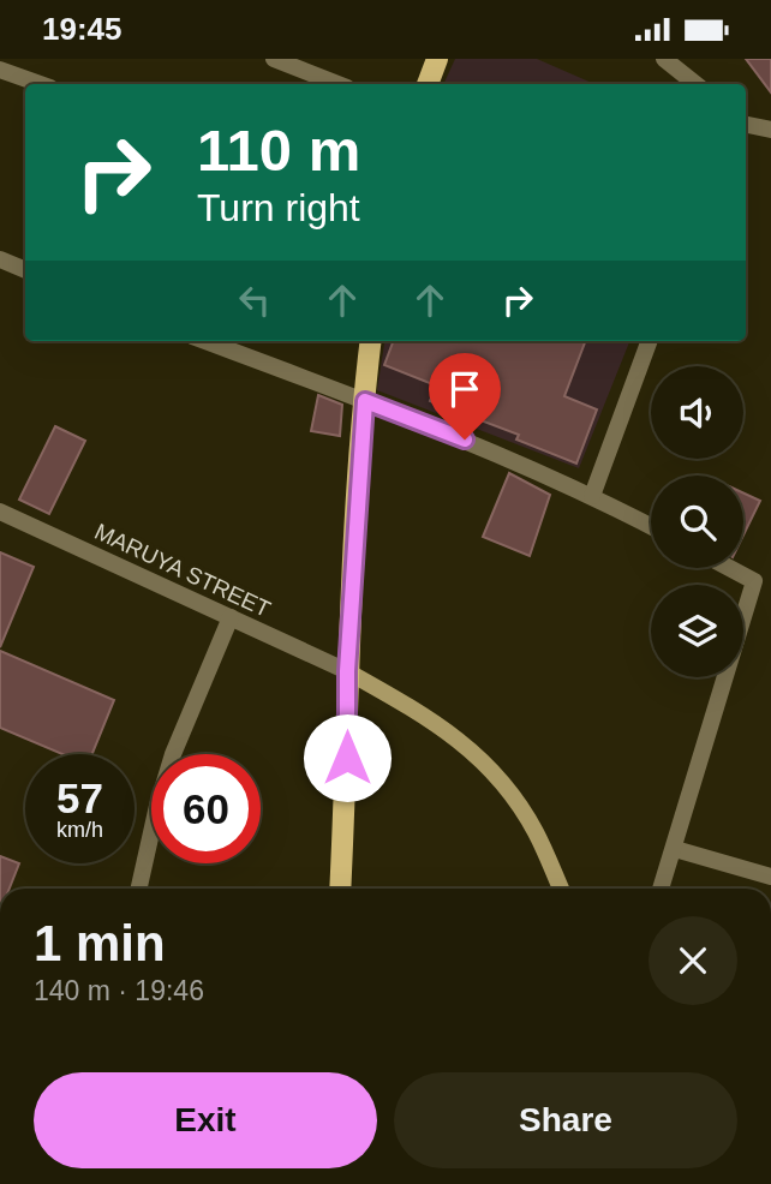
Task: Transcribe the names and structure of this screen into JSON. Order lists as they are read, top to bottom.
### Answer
{
  "streets": {
    "street": ["MARUYA STREET"]
  },
  "page": {
    "status": "19:45",
    "turn": ["110 m", "Turn right"],
    "speed": "57 km/h",
    "limit": "60",
    "heading": ["1 min", "140 m · 19:46"],
    "buttons": ["Exit", "Share"]
  }
}
